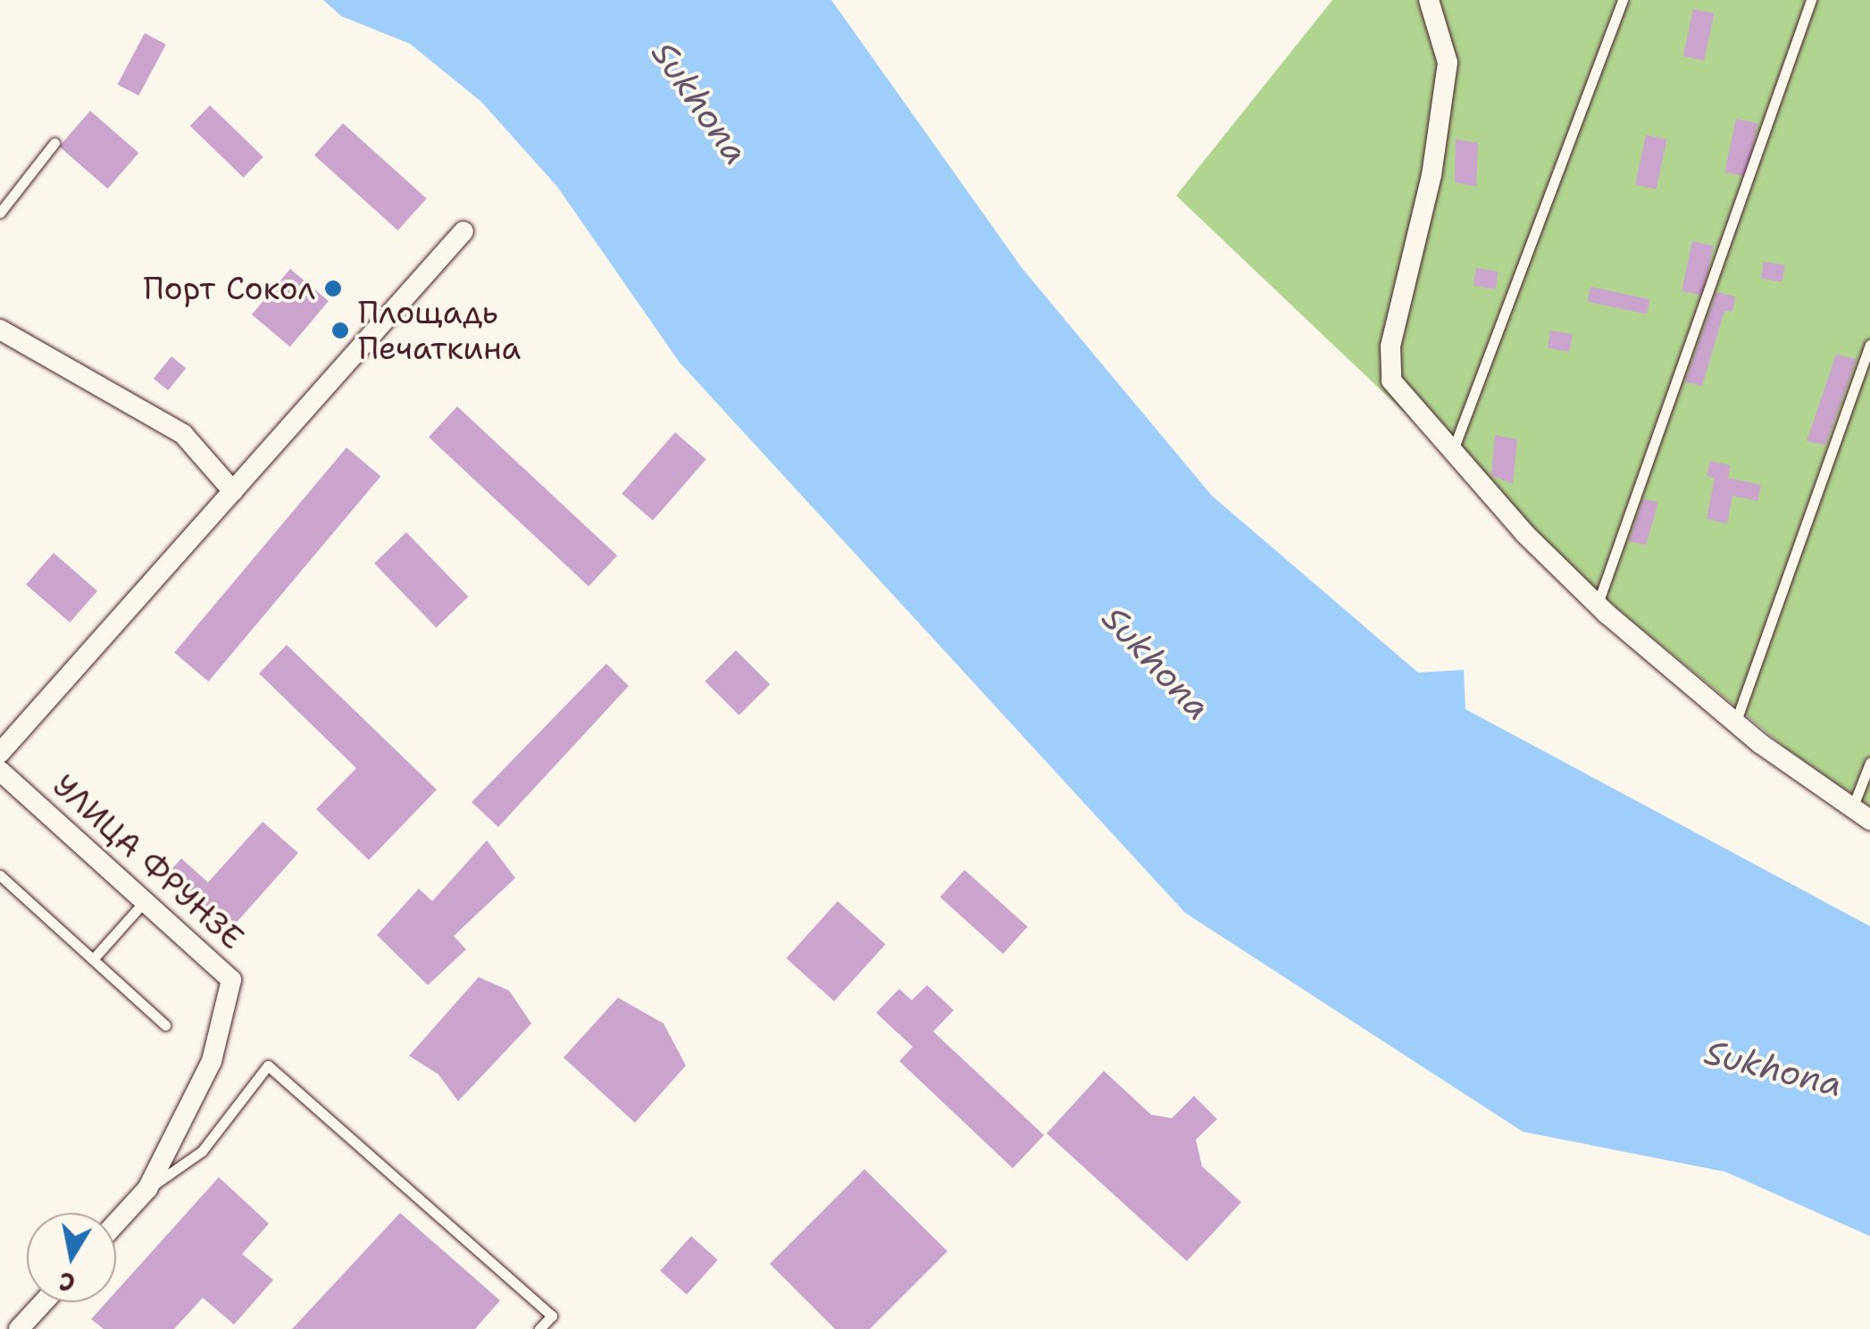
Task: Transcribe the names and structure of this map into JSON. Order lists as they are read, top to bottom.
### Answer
{
  "streets": {
    "street": ["УЛИЦА ФРУНЗЕ"]
  },
  "water": ["Sukhona"],
  "places": ["Порт Сокол", "Площадь Печаткина"],
  "north": "bottom"
}
